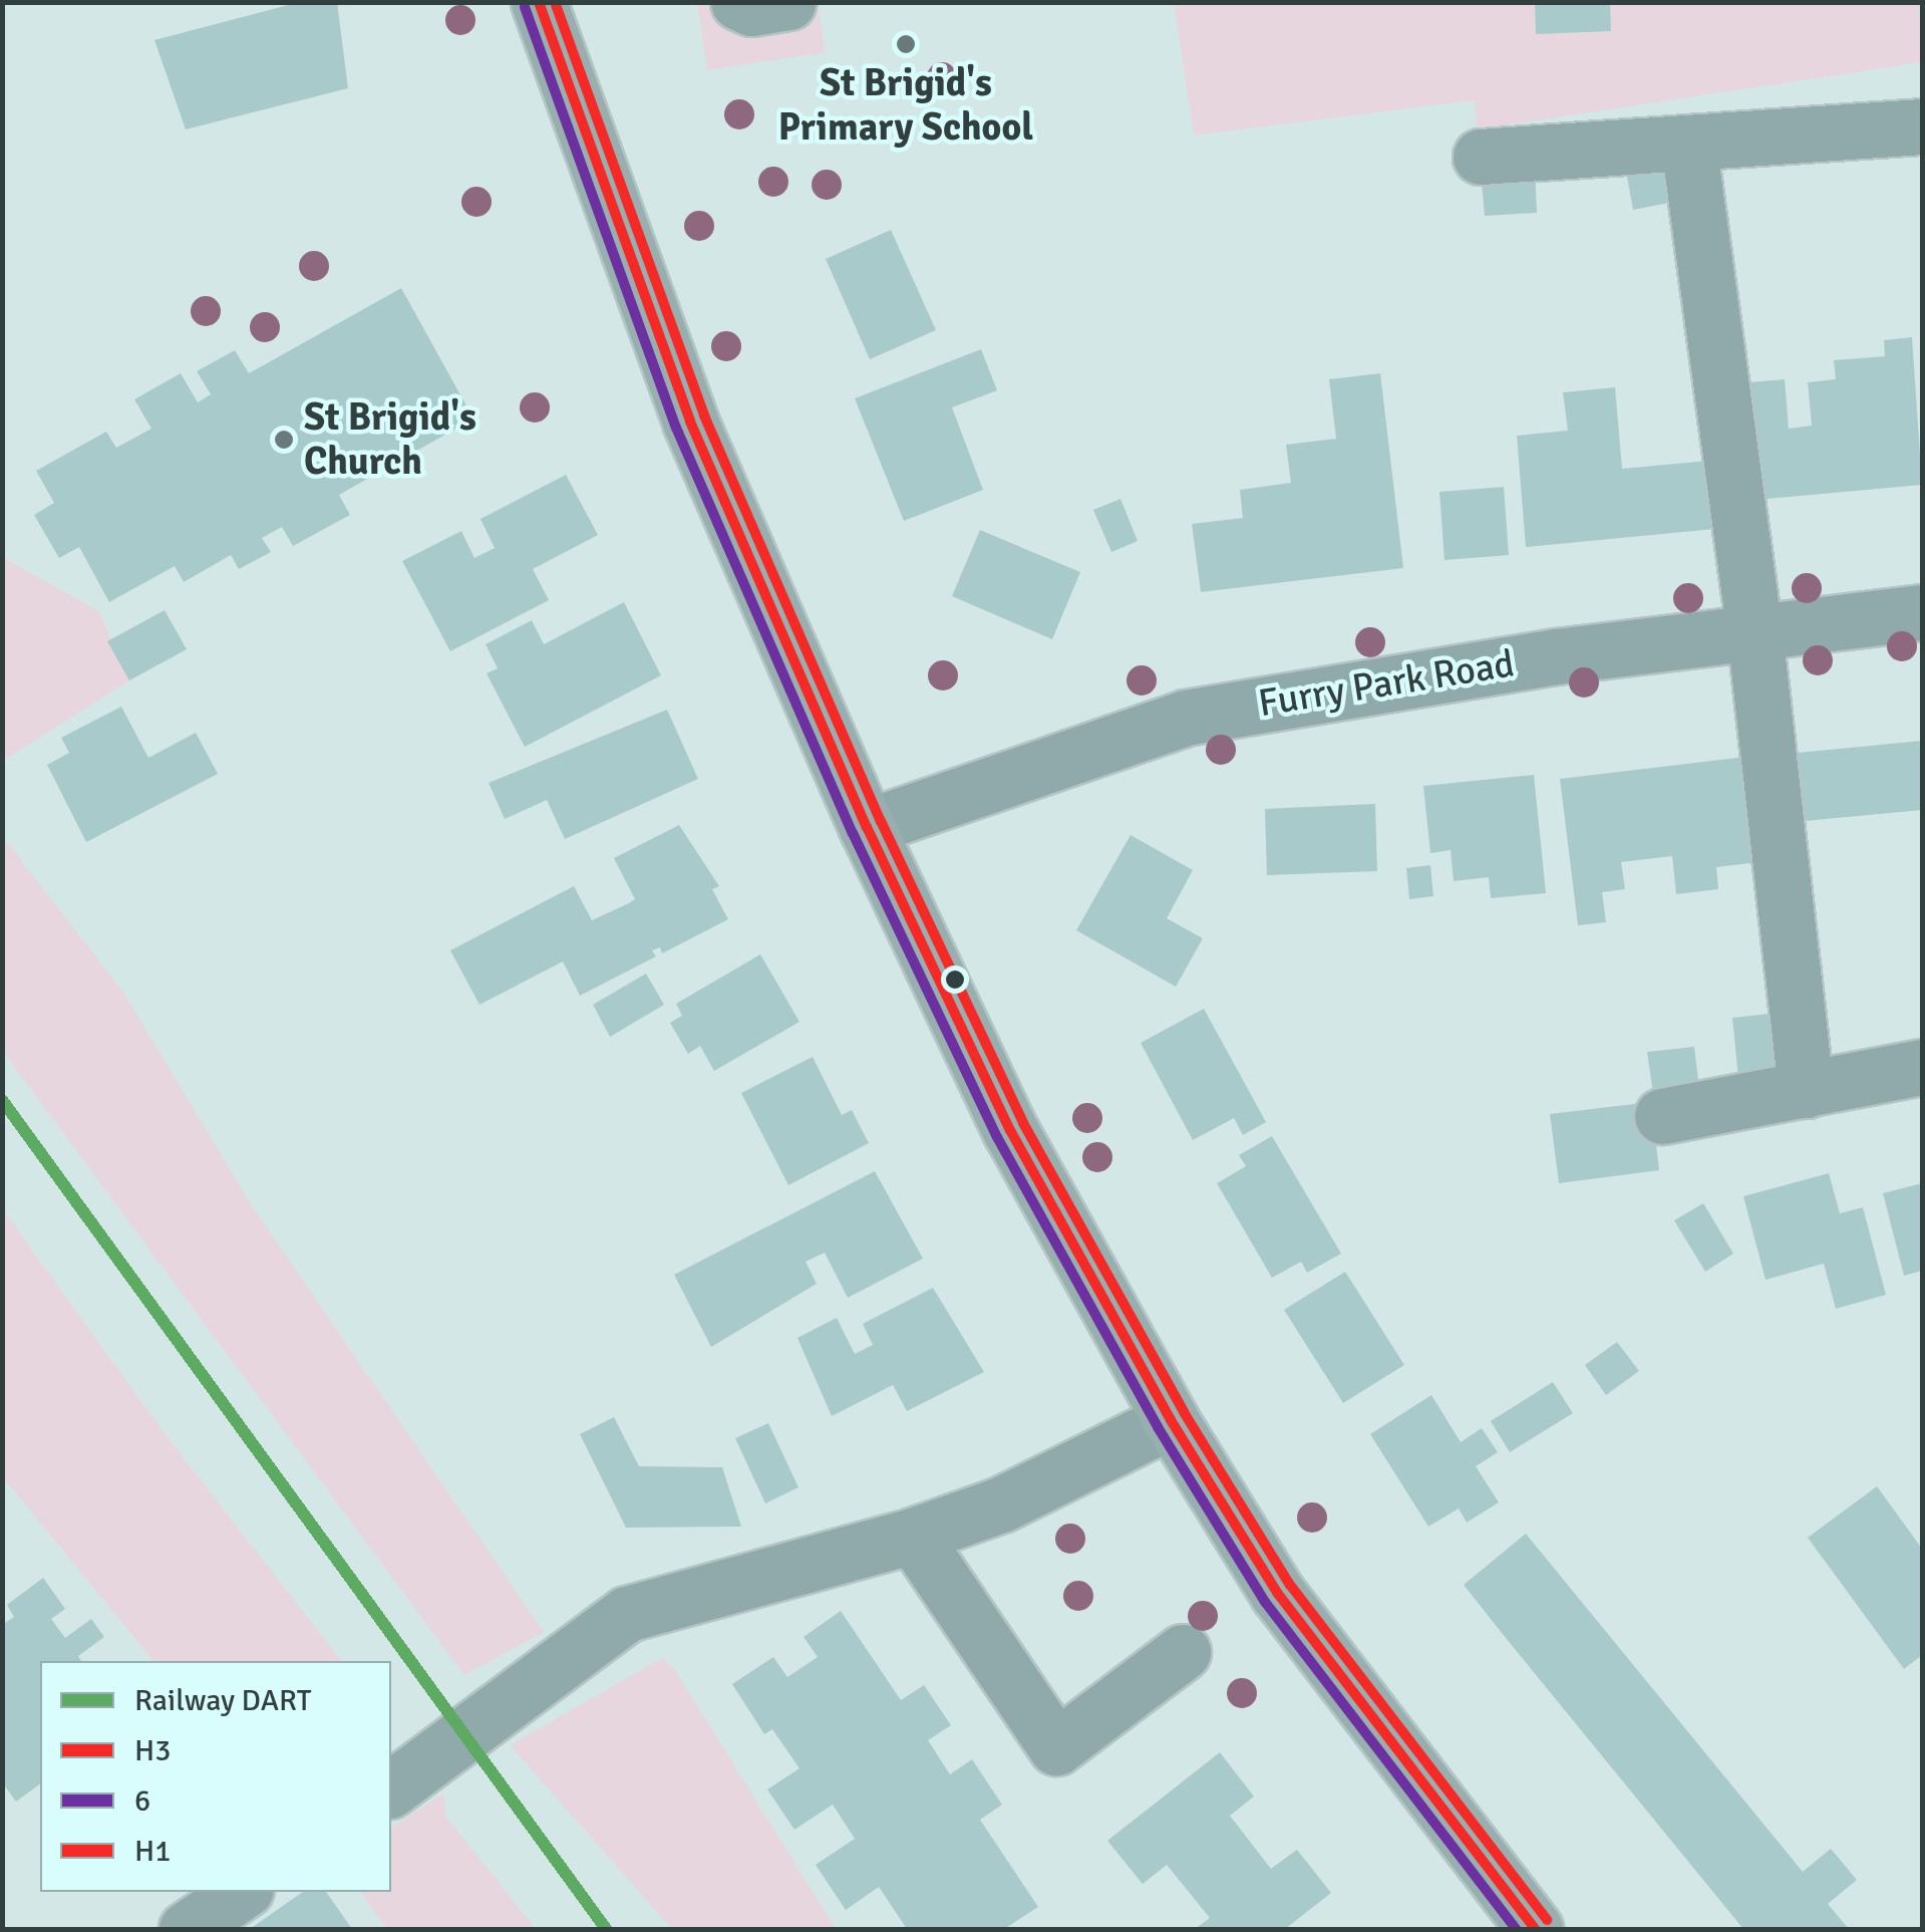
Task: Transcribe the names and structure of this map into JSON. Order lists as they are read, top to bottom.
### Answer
{
  "streets": {
    "street": ["Furry Park Road"]
  },
  "places": ["St Brigid's Primary School", "St Brigid's Church"],
  "lines": [
    "transit line H3",
    "transit line H1",
    "transit line 6",
    "rail line DART"
  ],
  "legend": [
    "Railway DART",
    "H3",
    "6",
    "H1"
  ]
}
